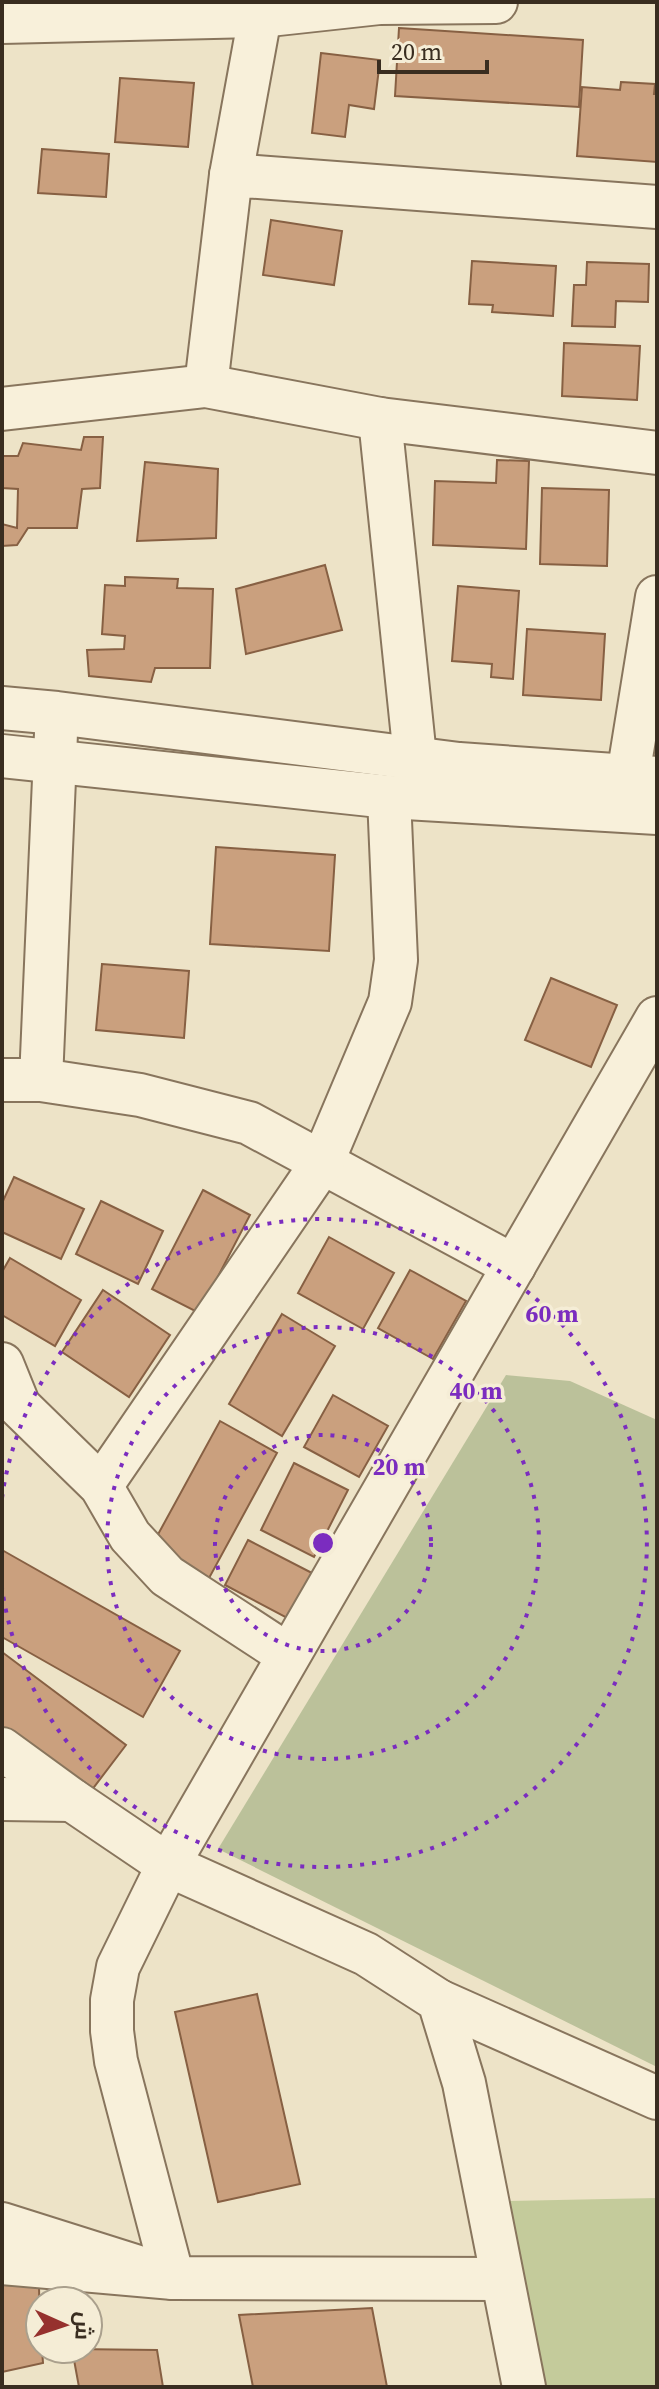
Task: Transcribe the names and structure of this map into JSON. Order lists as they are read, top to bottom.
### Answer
{
  "scale_bar": "20 m",
  "north": "right",
  "rings": ["60 m", "40 m", "20 m"]
}
